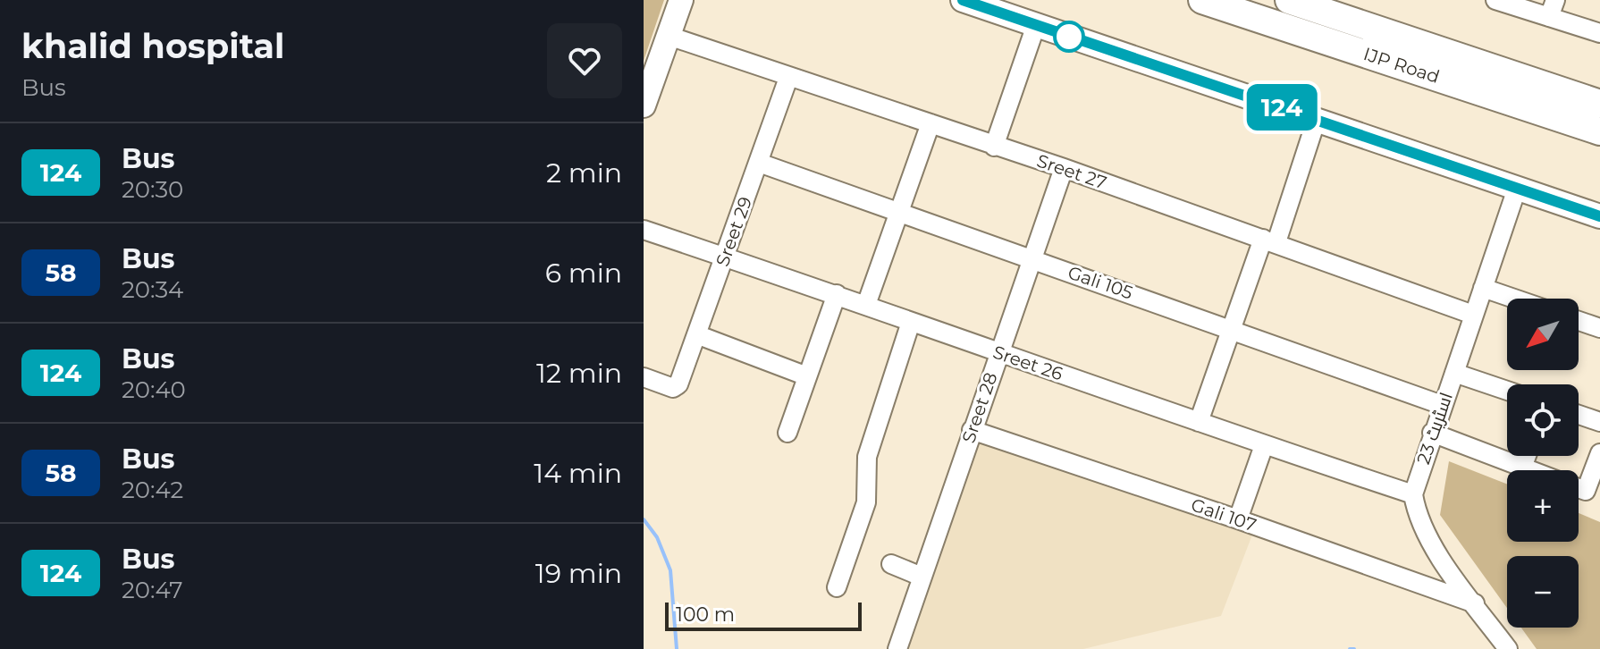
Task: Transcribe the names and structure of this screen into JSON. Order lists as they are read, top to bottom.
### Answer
{
  "streets": {
    "highway": ["IJP Road"],
    "street": [
      "Sreet 27",
      "Sreet 29",
      "Gali 105",
      "Sreet 26",
      "Sreet 28",
      "اسٹریٹ 23",
      "Gali 107"
    ]
  },
  "crossings": [
    ["Sreet 27", "Sreet 29"],
    ["Sreet 27", "Sreet 28"],
    ["Sreet 27", "اسٹریٹ 23"],
    ["Sreet 29", "Gali 105"],
    ["Sreet 29", "Sreet 26"],
    ["Gali 105", "Sreet 28"],
    ["Gali 105", "اسٹریٹ 23"],
    ["Sreet 26", "Sreet 28"],
    ["Sreet 26", "اسٹریٹ 23"],
    ["Sreet 28", "Gali 107"]
  ],
  "lines": ["bus line 124"],
  "scale_bar": "100 m",
  "north": "bottom left",
  "page": {
    "heading": ["khalid hospital", "Bus"],
    "on_map": "124",
    "list": [
      {
        "mark": "124",
        "name": "Bus",
        "note": "20:30",
        "value": "2 min"
      },
      {
        "mark": "58",
        "name": "Bus",
        "note": "20:34",
        "value": "6 min"
      },
      {
        "mark": "124",
        "name": "Bus",
        "note": "20:40",
        "value": "12 min"
      },
      {
        "mark": "58",
        "name": "Bus",
        "note": "20:42",
        "value": "14 min"
      },
      {
        "mark": "124",
        "name": "Bus",
        "note": "20:47",
        "value": "19 min"
      }
    ],
    "map_buttons": ["+", "−"],
    "scale": "100 m"
  }
}
